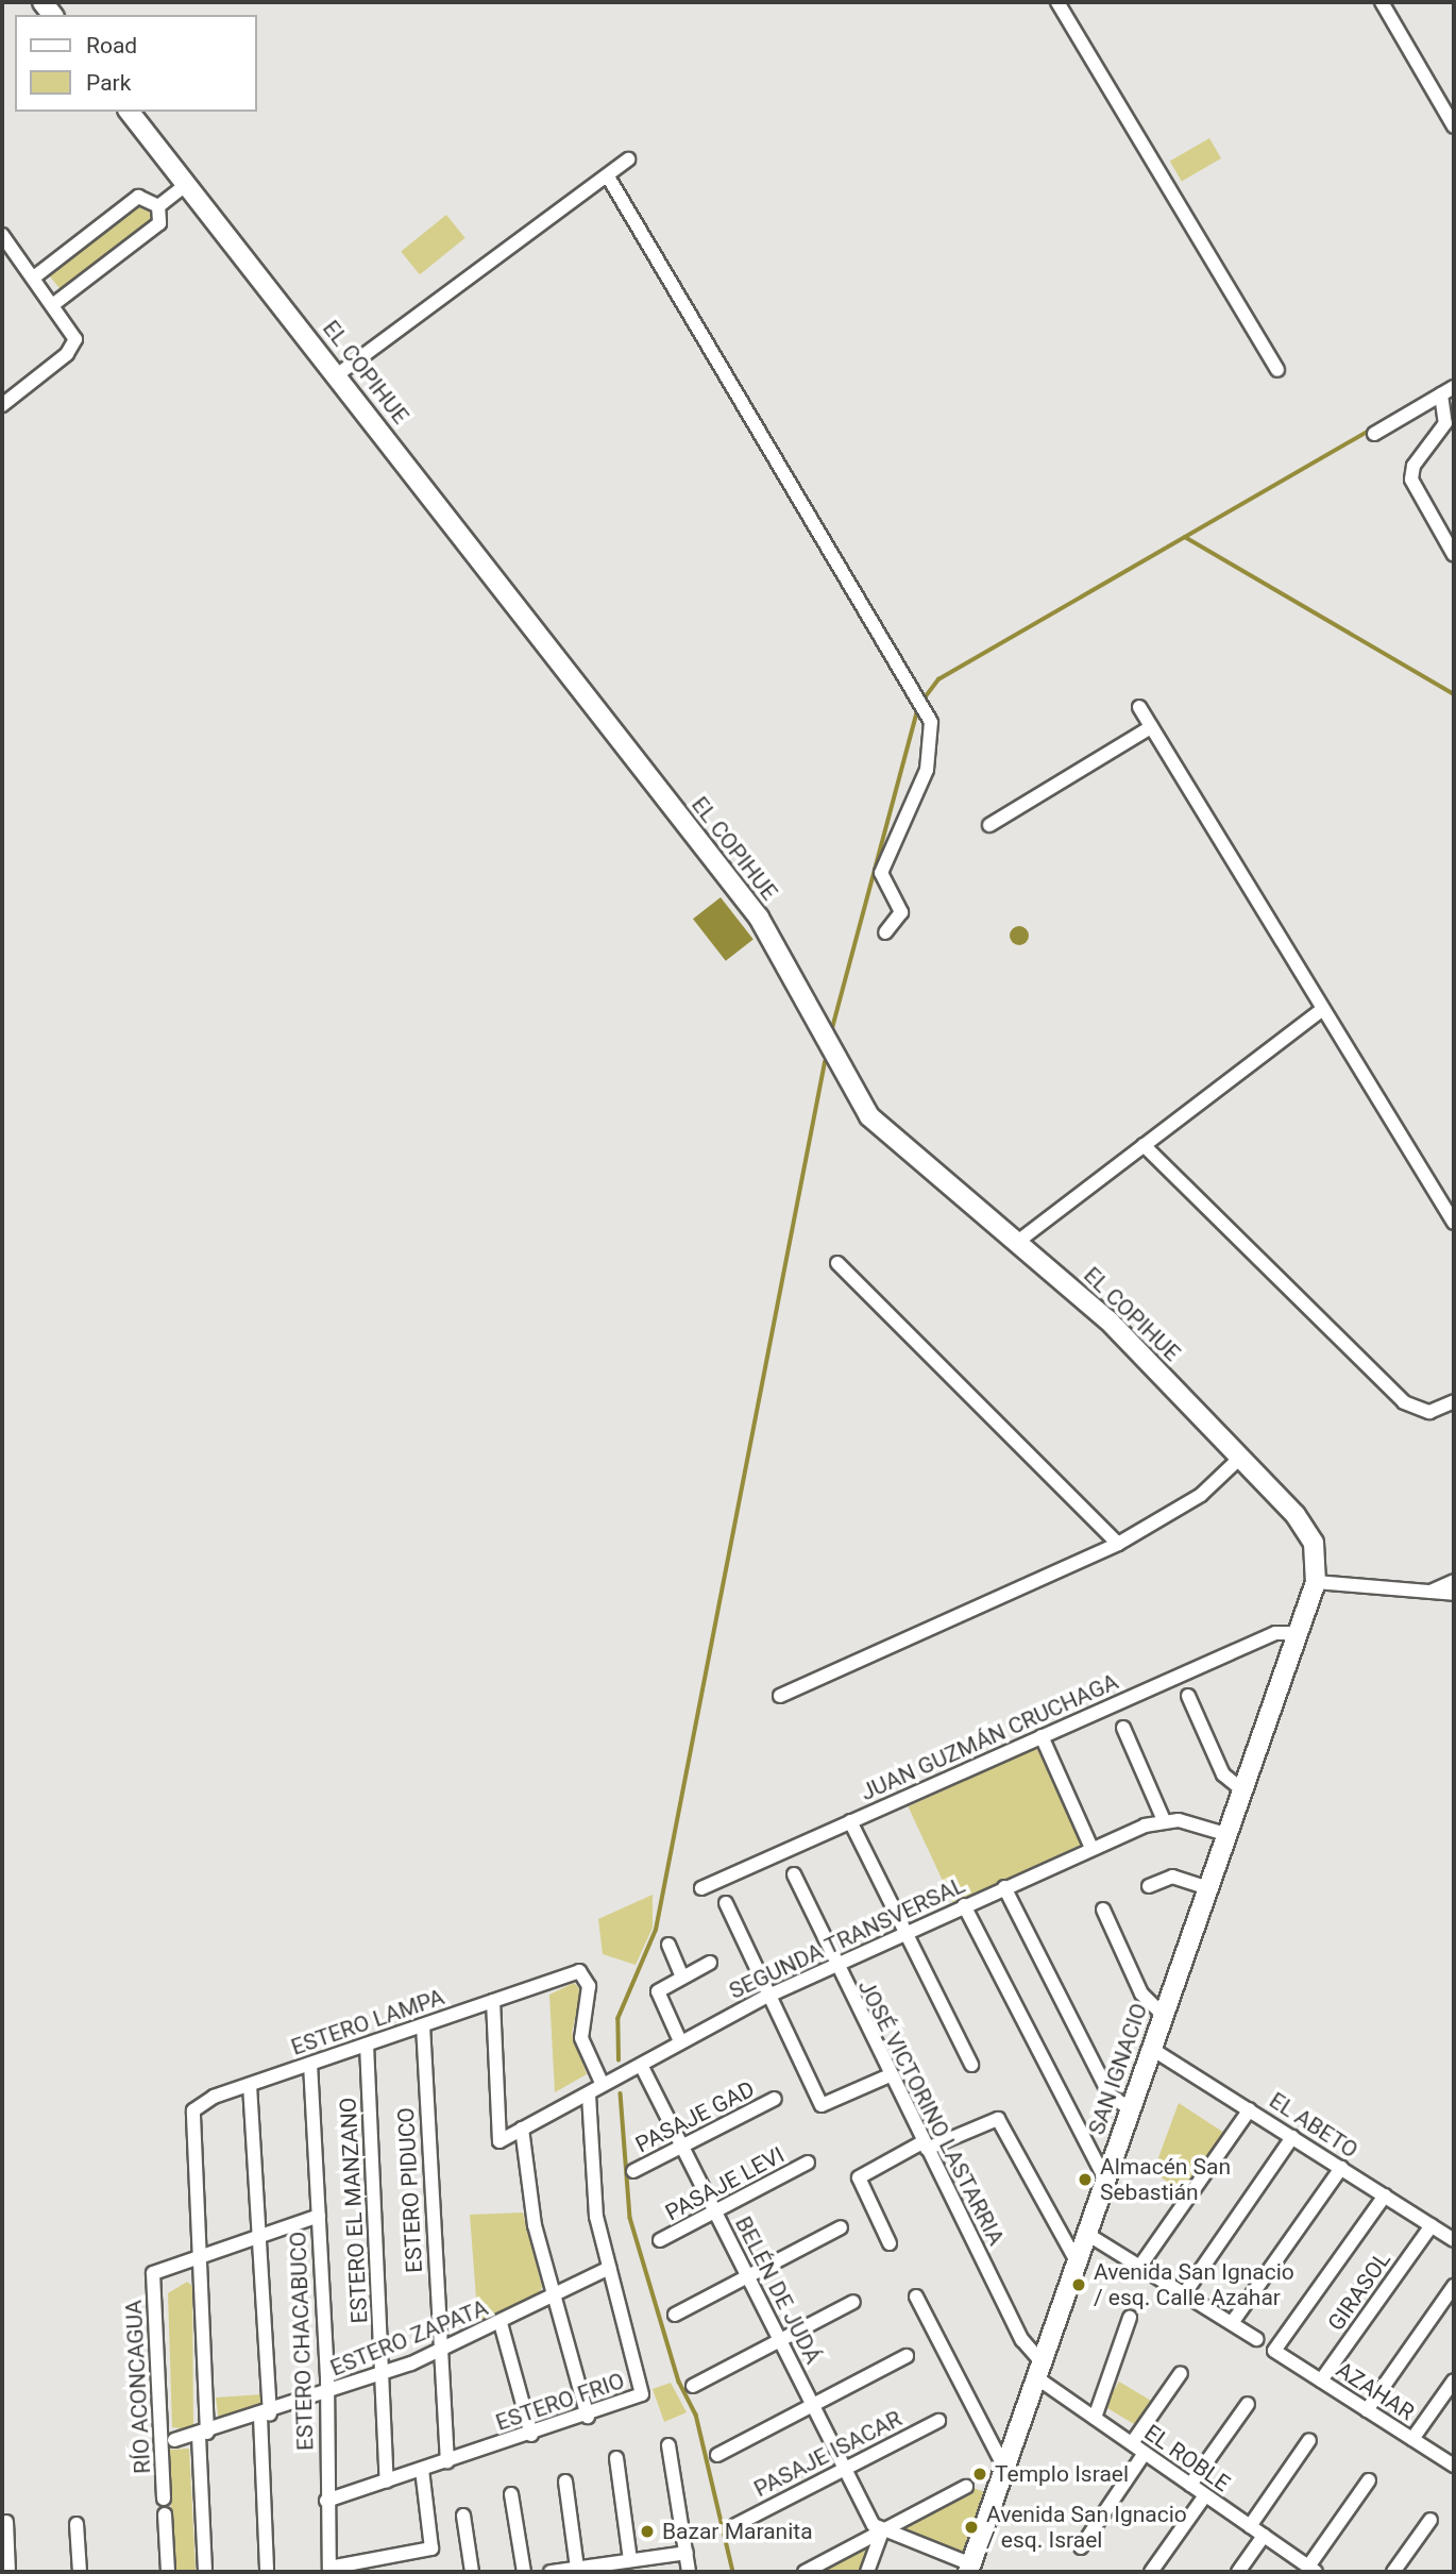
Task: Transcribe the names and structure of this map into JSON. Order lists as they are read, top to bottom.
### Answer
{
  "streets": {
    "main road": ["EL COPIHUE", "SAN IGNACIO"],
    "street": [
      "JUAN GUZMÁN CRUCHAGA",
      "SEGUNDA TRANSVERSAL",
      "ESTERO LAMPA",
      "JOSÉ VICTORINO LASTARRIA",
      "PASAJE GAD",
      "EL ABETO",
      "PASAJE LEVI",
      "ESTERO PIDUCO",
      "ESTERO EL MANZANO",
      "BELÉN DE JUDÁ",
      "GIRASOL",
      "ESTERO ZAPATA",
      "ESTERO CHACABUCO",
      "RÍO ACONCAGUA",
      "AZAHAR",
      "ESTERO FRIO",
      "PASAJE ISACAR",
      "EL ROBLE"
    ]
  },
  "crossings": [
    ["EL COPIHUE", "SAN IGNACIO"],
    ["JUAN GUZMÁN CRUCHAGA", "SAN IGNACIO"],
    ["SEGUNDA TRANSVERSAL", "ESTERO LAMPA"],
    ["SEGUNDA TRANSVERSAL", "JOSÉ VICTORINO LASTARRIA"],
    ["SEGUNDA TRANSVERSAL", "BELÉN DE JUDÁ"],
    ["SEGUNDA TRANSVERSAL", "ESTERO FRIO"],
    ["ESTERO LAMPA", "ESTERO PIDUCO"],
    ["ESTERO LAMPA", "ESTERO EL MANZANO"],
    ["ESTERO LAMPA", "ESTERO CHACABUCO"],
    ["ESTERO LAMPA", "RÍO ACONCAGUA"],
    ["SAN IGNACIO", "JOSÉ VICTORINO LASTARRIA"],
    ["SAN IGNACIO", "EL ABETO"],
    ["SAN IGNACIO", "EL ROBLE"],
    ["JOSÉ VICTORINO LASTARRIA", "EL ROBLE"],
    ["PASAJE GAD", "BELÉN DE JUDÁ"],
    ["EL ABETO", "GIRASOL"],
    ["EL ABETO", "AZAHAR"],
    ["PASAJE LEVI", "BELÉN DE JUDÁ"],
    ["ESTERO PIDUCO", "ESTERO ZAPATA"],
    ["ESTERO PIDUCO", "ESTERO FRIO"],
    ["ESTERO EL MANZANO", "ESTERO ZAPATA"],
    ["ESTERO EL MANZANO", "ESTERO FRIO"],
    ["BELÉN DE JUDÁ", "PASAJE ISACAR"],
    ["GIRASOL", "AZAHAR"],
    ["ESTERO ZAPATA", "ESTERO CHACABUCO"],
    ["ESTERO ZAPATA", "ESTERO FRIO"],
    ["ESTERO CHACABUCO", "ESTERO FRIO"]
  ],
  "places": [
    "Almacén San Sebastián",
    "Avenida San Ignacio / esq. Calle Azahar",
    "Templo Israel",
    "Avenida San Ignacio / esq. Israel",
    "Bazar Maranita"
  ],
  "legend": ["Road", "Park"]
}
